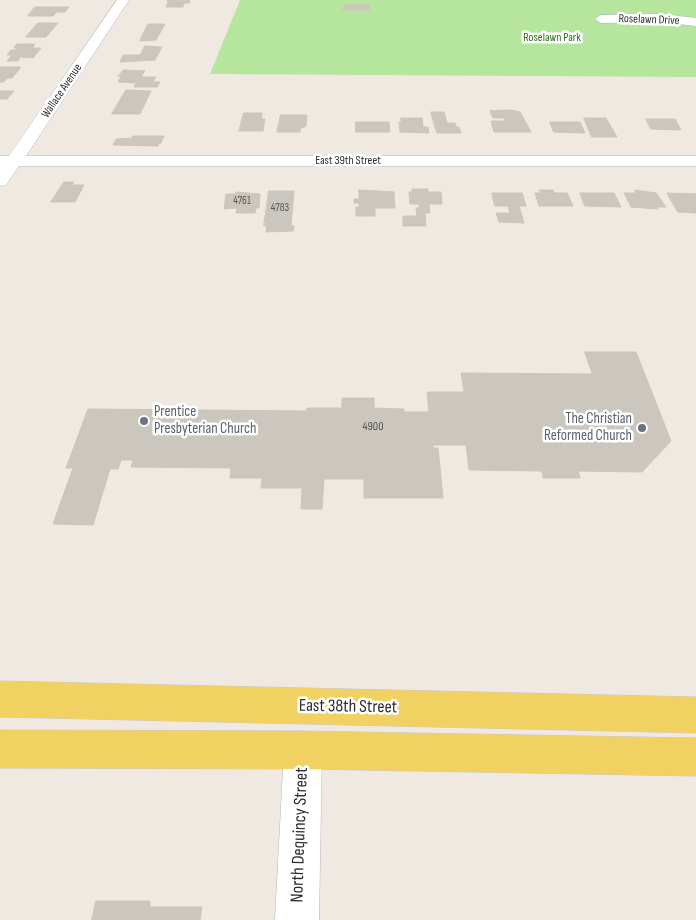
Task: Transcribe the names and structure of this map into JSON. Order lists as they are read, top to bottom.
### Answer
{
  "streets": {
    "main road": ["East 38th Street"],
    "street": [
      "Roselawn Drive",
      "Wallace Avenue",
      "East 39th Street",
      "North Dequincy Street"
    ]
  },
  "crossings": [
    ["Wallace Avenue", "East 39th Street"]
  ],
  "parks": ["Roselawn Park"],
  "places": ["Prentice Presbyterian Church", "The Christian Reformed Church"],
  "house_numbers": ["4761", "4783", "4900"]
}
